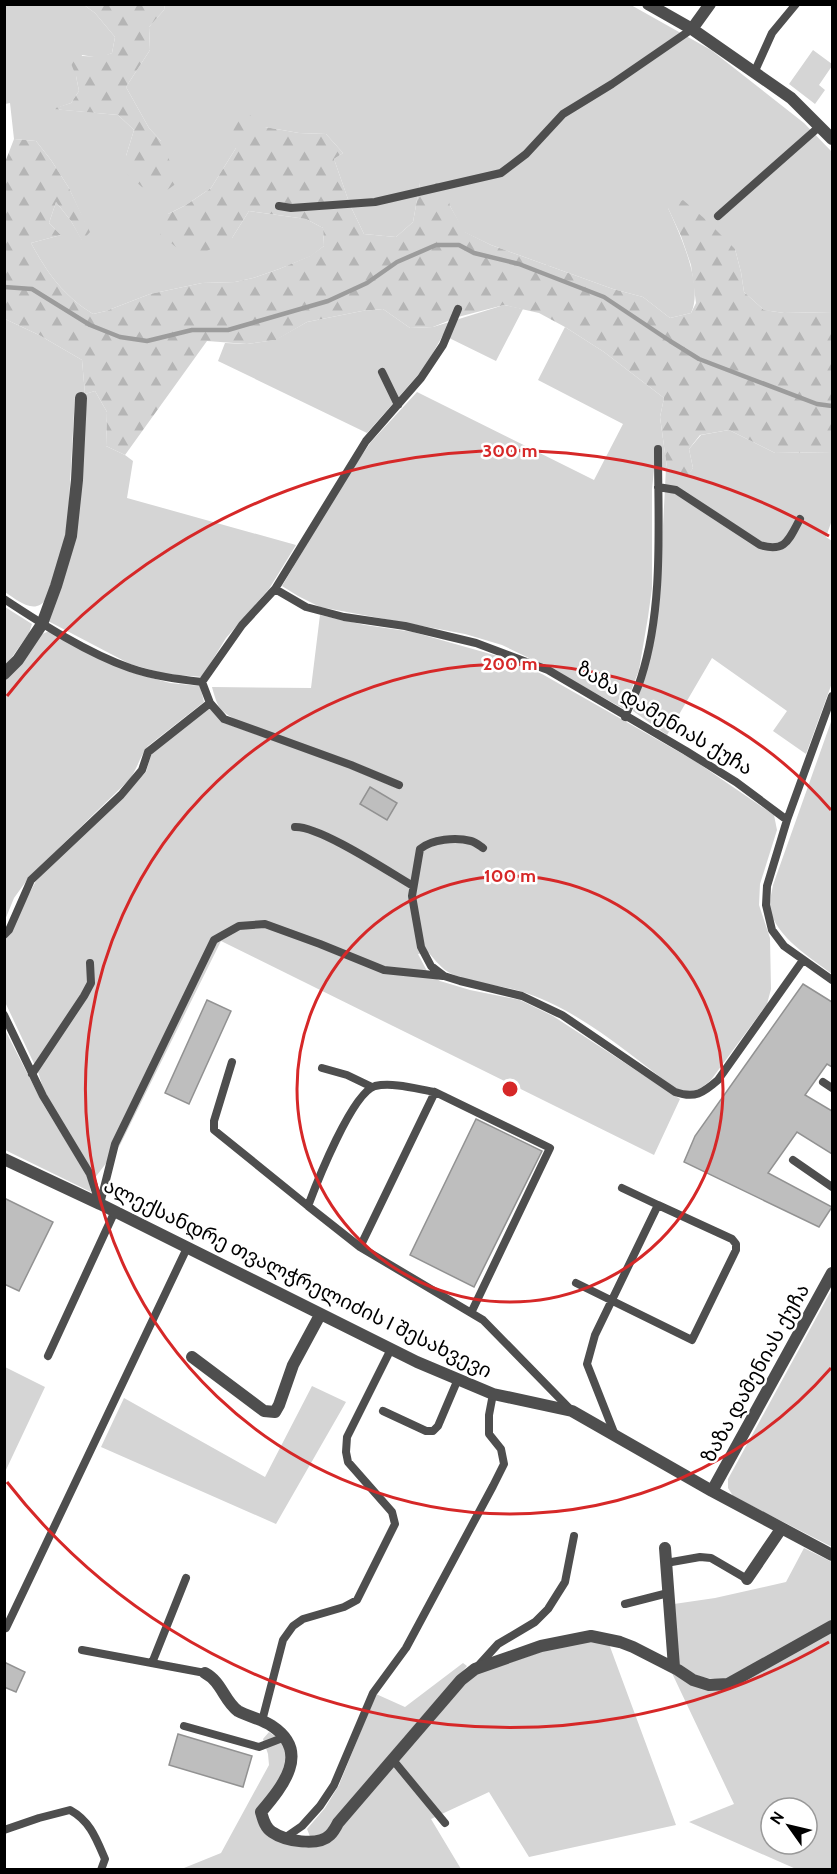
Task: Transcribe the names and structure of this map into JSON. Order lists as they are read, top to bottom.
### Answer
{
  "streets": {
    "street": ["ზაზა დამენიას ქუჩა", "ალექსანდრე თვალჭრელიძის I შესახვევი"]
  },
  "crossings": [
    ["ზაზა დამენიას ქუჩა", "ალექსანდრე თვალჭრელიძის I შესახვევი"]
  ],
  "north": "top left",
  "rings": ["300 m", "200 m", "100 m"]
}
